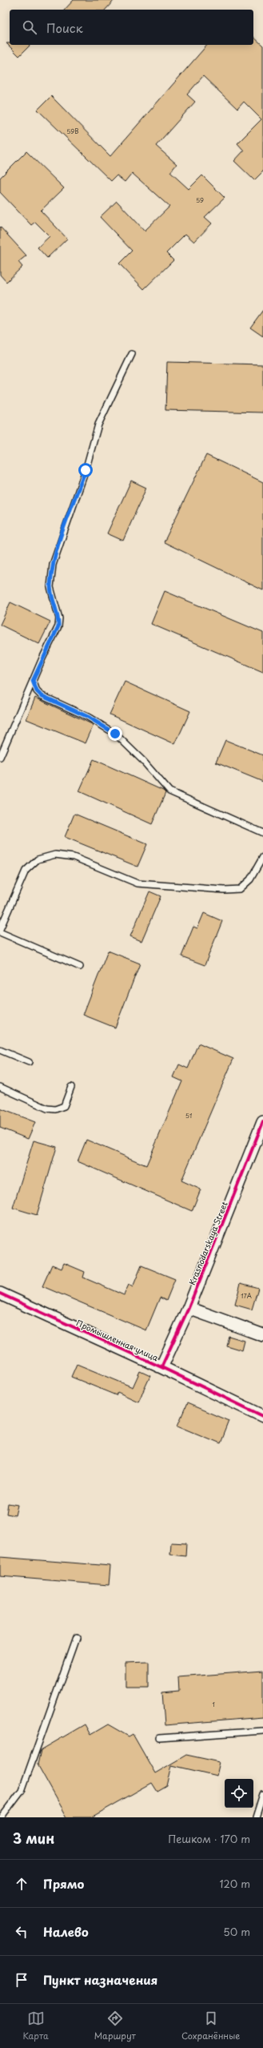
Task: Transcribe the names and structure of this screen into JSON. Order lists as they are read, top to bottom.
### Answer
{
  "streets": {
    "street": ["Krasnodarskaya Street", "Промышленная улица"]
  },
  "crossings": [
    ["Krasnodarskaya Street", "Промышленная улица"]
  ],
  "house_numbers": [
    "59В",
    "59",
    "51",
    "17А",
    "1"
  ],
  "page": {
    "search": "Поиск",
    "heading": ["3 мин", "Пешком · 170 m"],
    "list": [
      ["Прямо", "120 m"],
      ["Налево", "50 m"],
      "Пункт назначения"
    ],
    "nav": ["Карта", "Маршрут", "Сохранённые"]
  }
}
